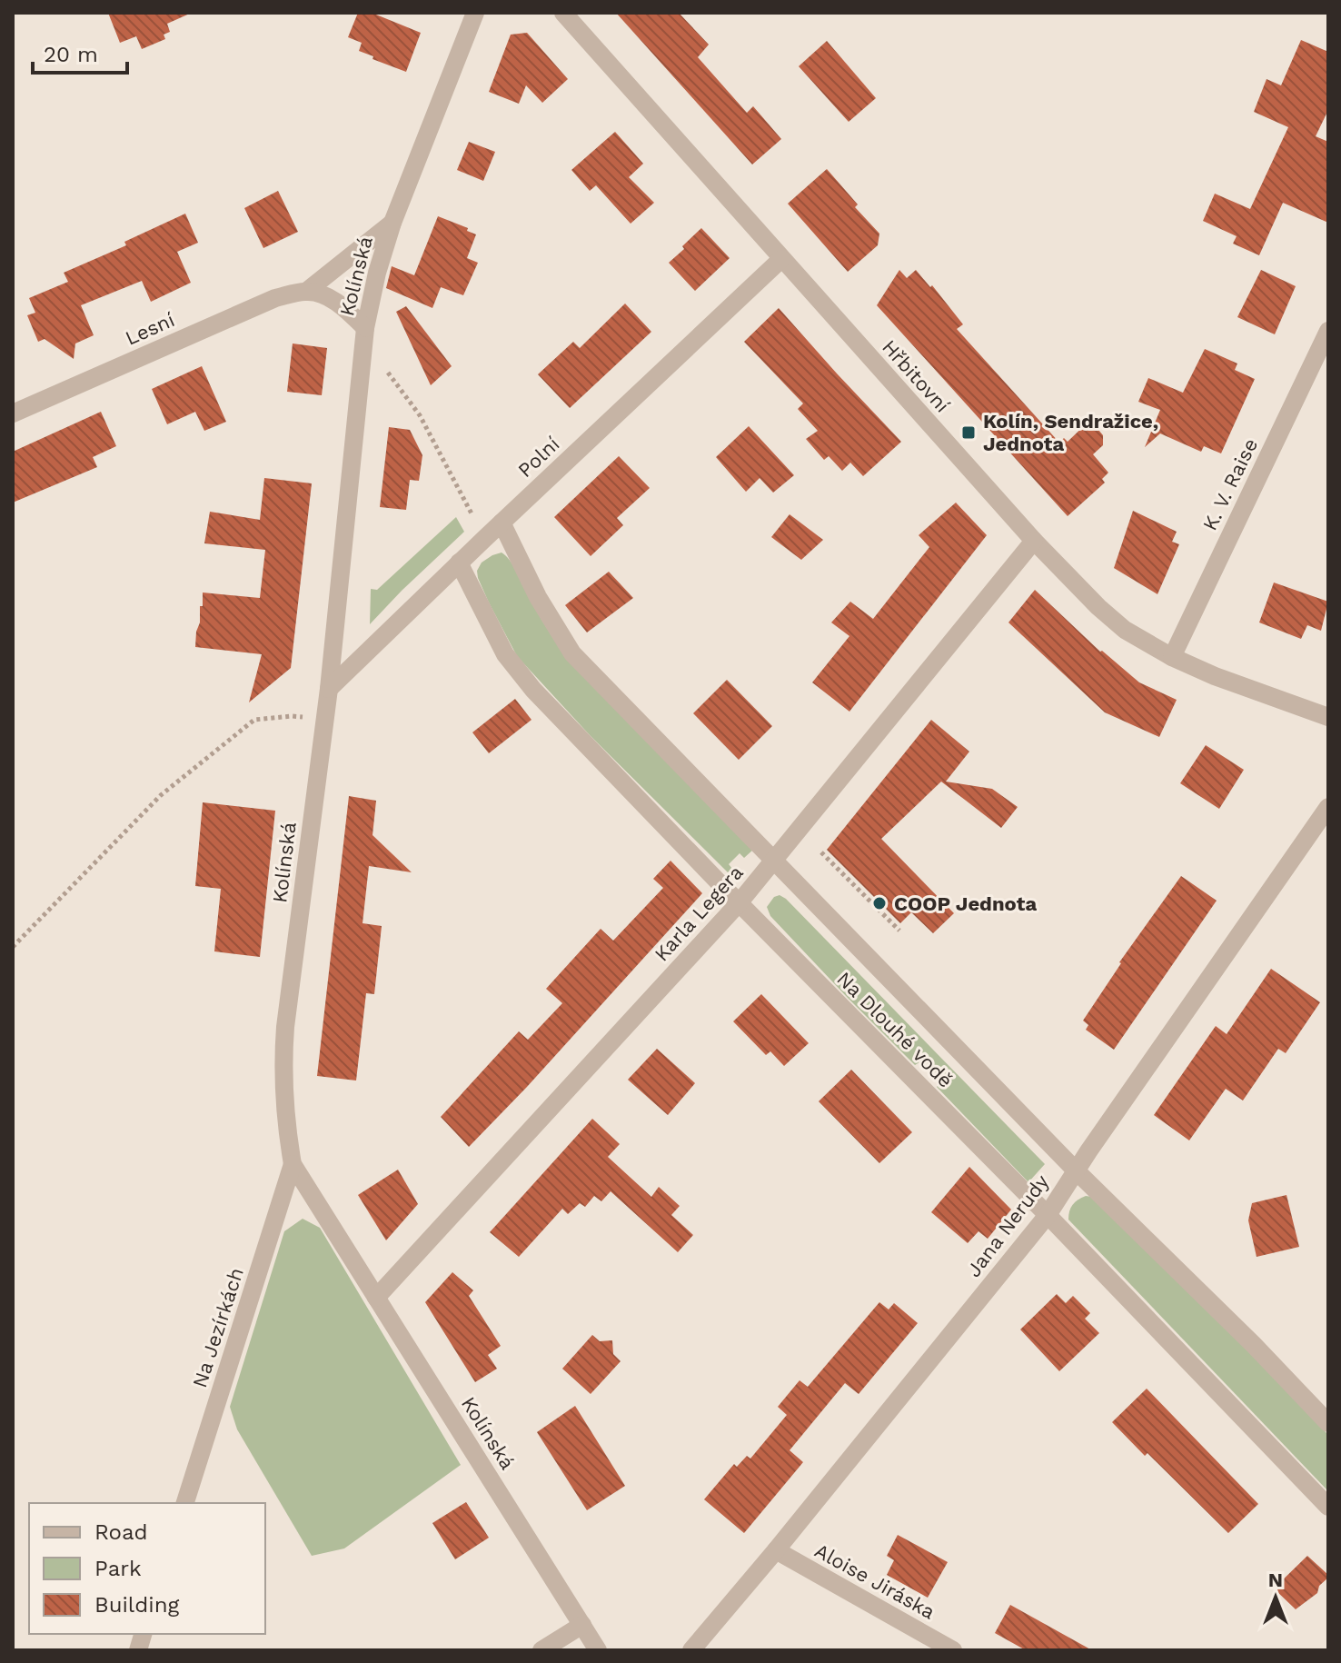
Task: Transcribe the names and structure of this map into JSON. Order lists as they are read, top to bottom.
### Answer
{
  "streets": {
    "street": [
      "Kolínská",
      "Lesní",
      "Hřbitovní",
      "Polní",
      "K. V. Raise",
      "Karla Legera",
      "Na Dlouhé vodě",
      "Jana Nerudy",
      "Na Jezírkách",
      "Aloise Jiráska"
    ]
  },
  "crossings": [
    ["Kolínská", "Lesní"],
    ["Kolínská", "Polní"],
    ["Kolínská", "Karla Legera"],
    ["Kolínská", "Na Jezírkách"],
    ["Hřbitovní", "Polní"],
    ["Hřbitovní", "K. V. Raise"],
    ["Hřbitovní", "Karla Legera"],
    ["Polní", "Na Dlouhé vodě"],
    ["Karla Legera", "Na Dlouhé vodě"],
    ["Na Dlouhé vodě", "Jana Nerudy"],
    ["Jana Nerudy", "Aloise Jiráska"]
  ],
  "places": {
    "transit": ["Kolín, Sendražice, Jednota"],
    "other": ["COOP Jednota"]
  },
  "legend": ["Road", "Park", "Building"],
  "scale_bar": "20 m",
  "north": "top"
}
